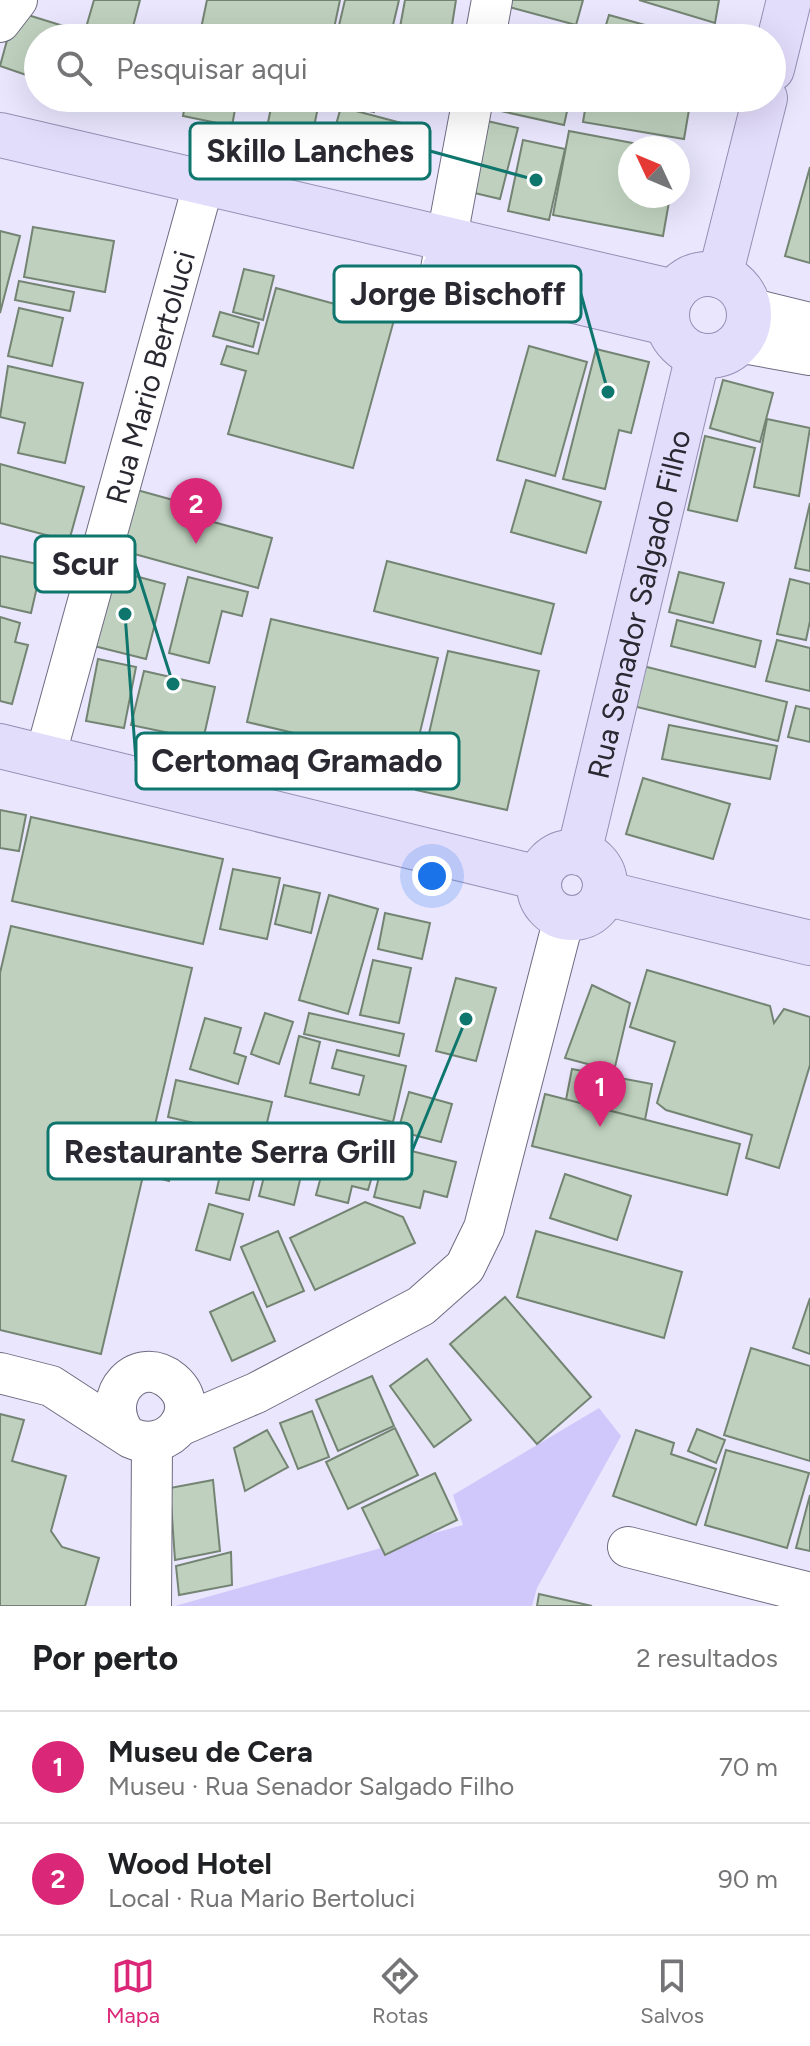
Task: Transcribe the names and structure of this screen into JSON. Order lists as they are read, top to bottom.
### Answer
{
  "streets": {
    "main road": ["Rua Senador Salgado Filho"],
    "street": ["Rua Mario Bertoluci"]
  },
  "places": [
    "Skillo Lanches",
    "Jorge Bischoff",
    "Certomaq Gramado",
    "Scur",
    "Restaurante Serra Grill"
  ],
  "north": "top left",
  "page": {
    "search": "Pesquisar aqui",
    "pins": ["2", "1"],
    "heading": ["Por perto", "2 resultados"],
    "list": [
      {
        "mark": "1",
        "name": "Museu de Cera",
        "note": "Museu · Rua Senador Salgado Filho",
        "value": "70 m"
      },
      {
        "mark": "2",
        "name": "Wood Hotel",
        "note": "Local · Rua Mario Bertoluci",
        "value": "90 m"
      }
    ],
    "nav": ["Mapa", "Rotas", "Salvos"]
  }
}
